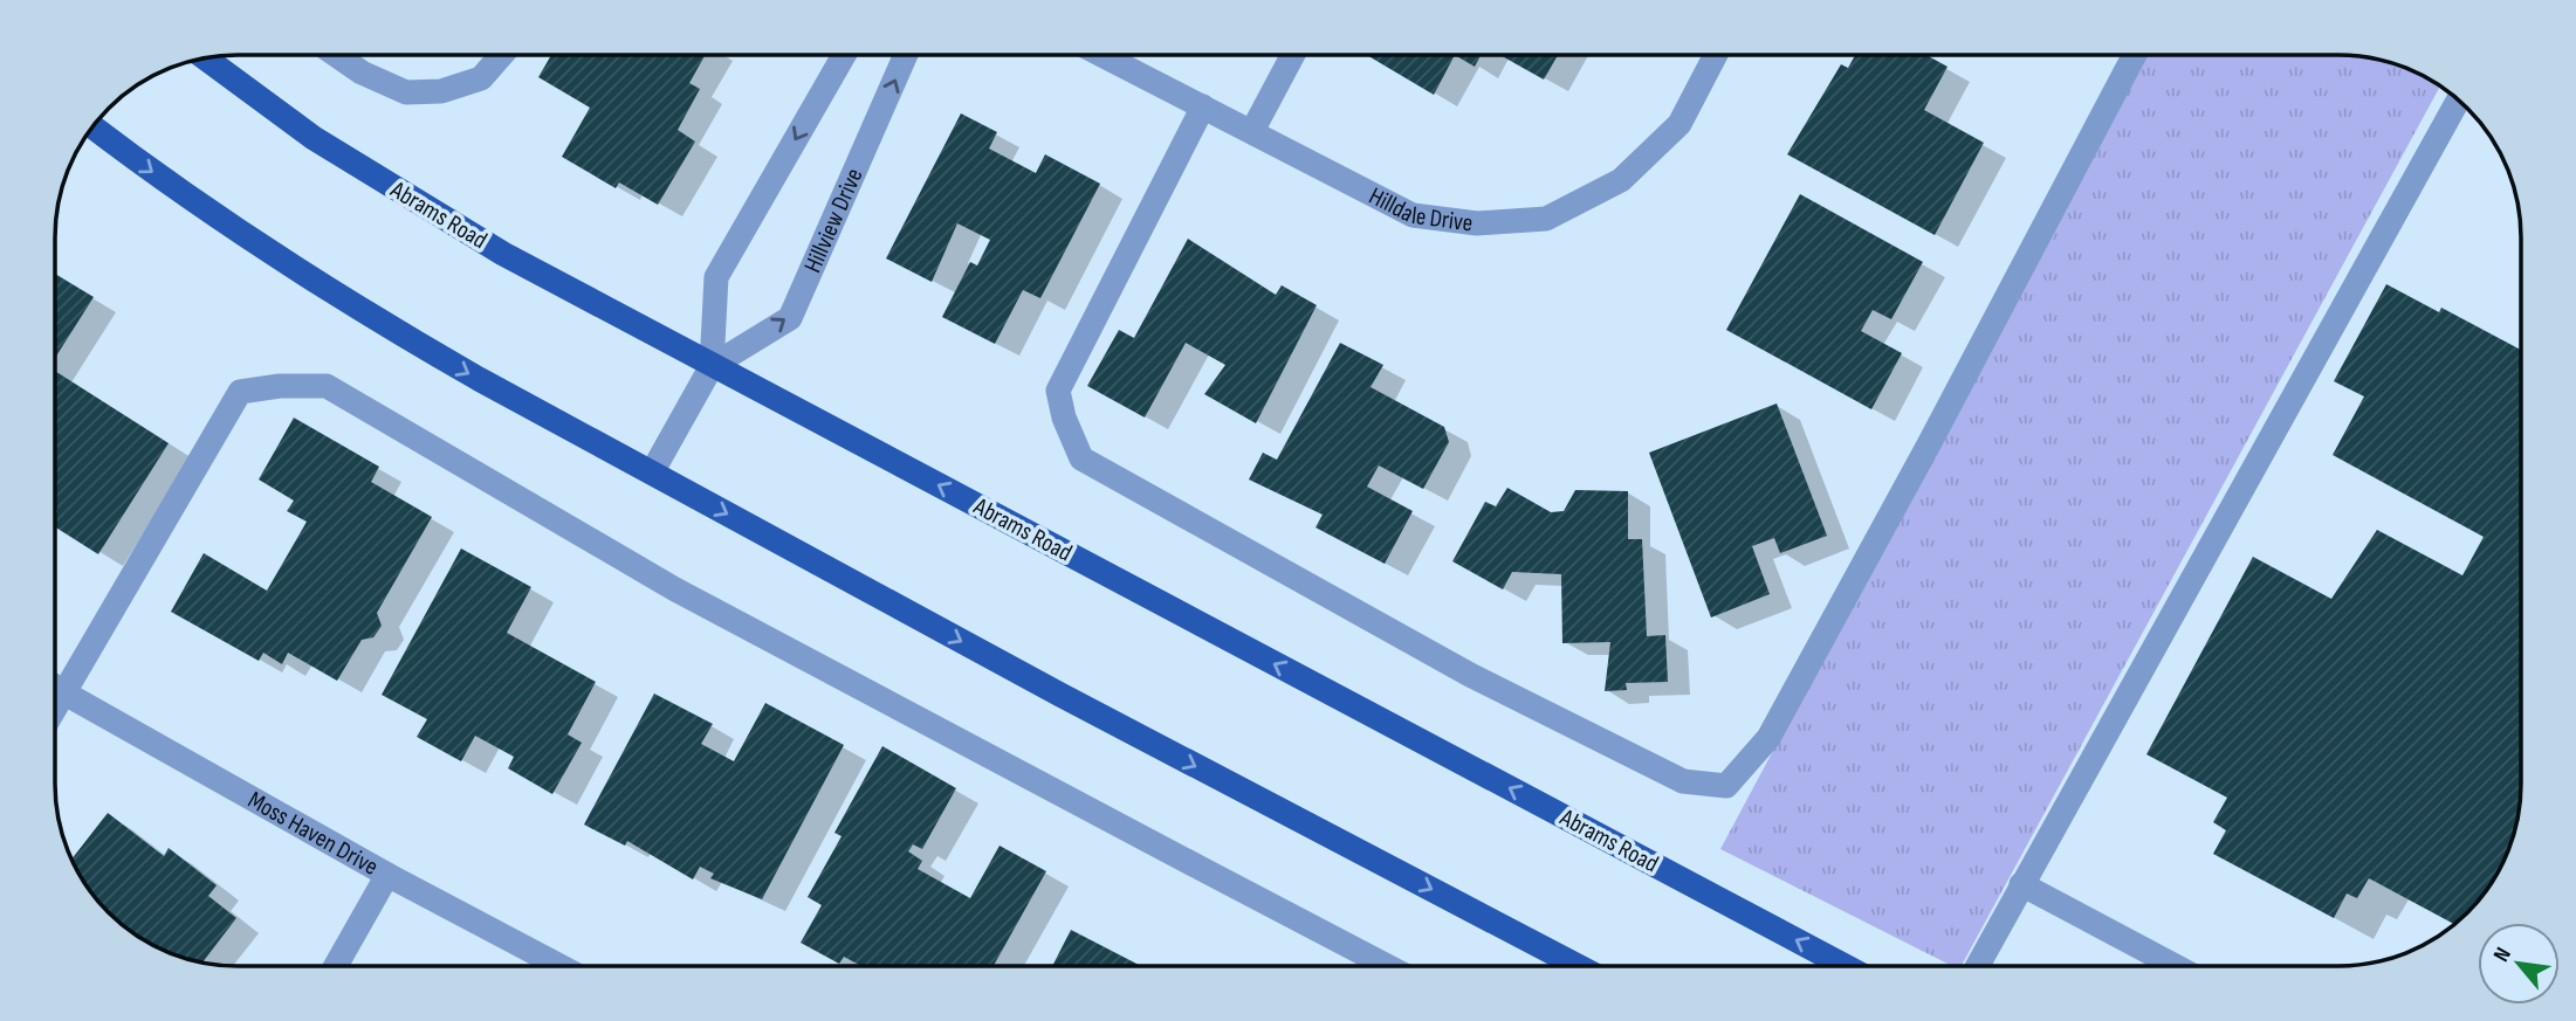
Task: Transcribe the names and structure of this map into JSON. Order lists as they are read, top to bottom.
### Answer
{
  "streets": {
    "main road": ["Abrams Road"],
    "street": ["Hilldale Drive", "Hillview Drive", "Moss Haven Drive"]
  },
  "crossings": [
    ["Abrams Road", "Hillview Drive"]
  ],
  "north": "top left"
}
